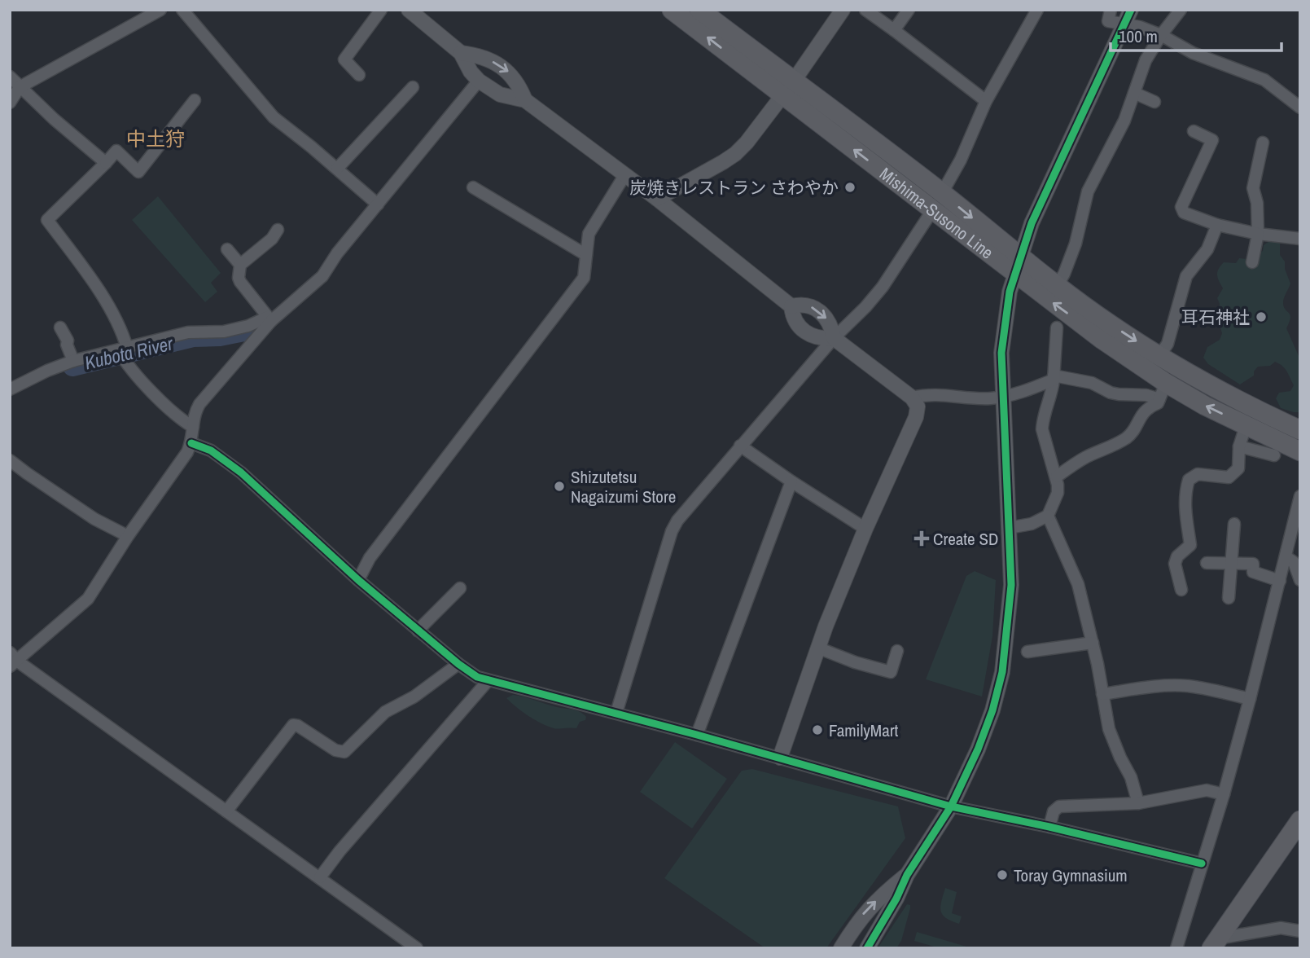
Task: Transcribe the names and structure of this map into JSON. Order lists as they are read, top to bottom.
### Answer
{
  "streets": {
    "main road": ["Mishima-Susono Line"]
  },
  "districts": ["中土狩"],
  "water": ["Kubota River"],
  "places": {
    "other": [
      "炭焼きレストラン さわやか",
      "耳石神社",
      "Shizutetsu Nagaizumi Store",
      "FamilyMart",
      "Toray Gymnasium"
    ],
    "health": ["Create SD"]
  },
  "scale_bar": "100 m"
}
